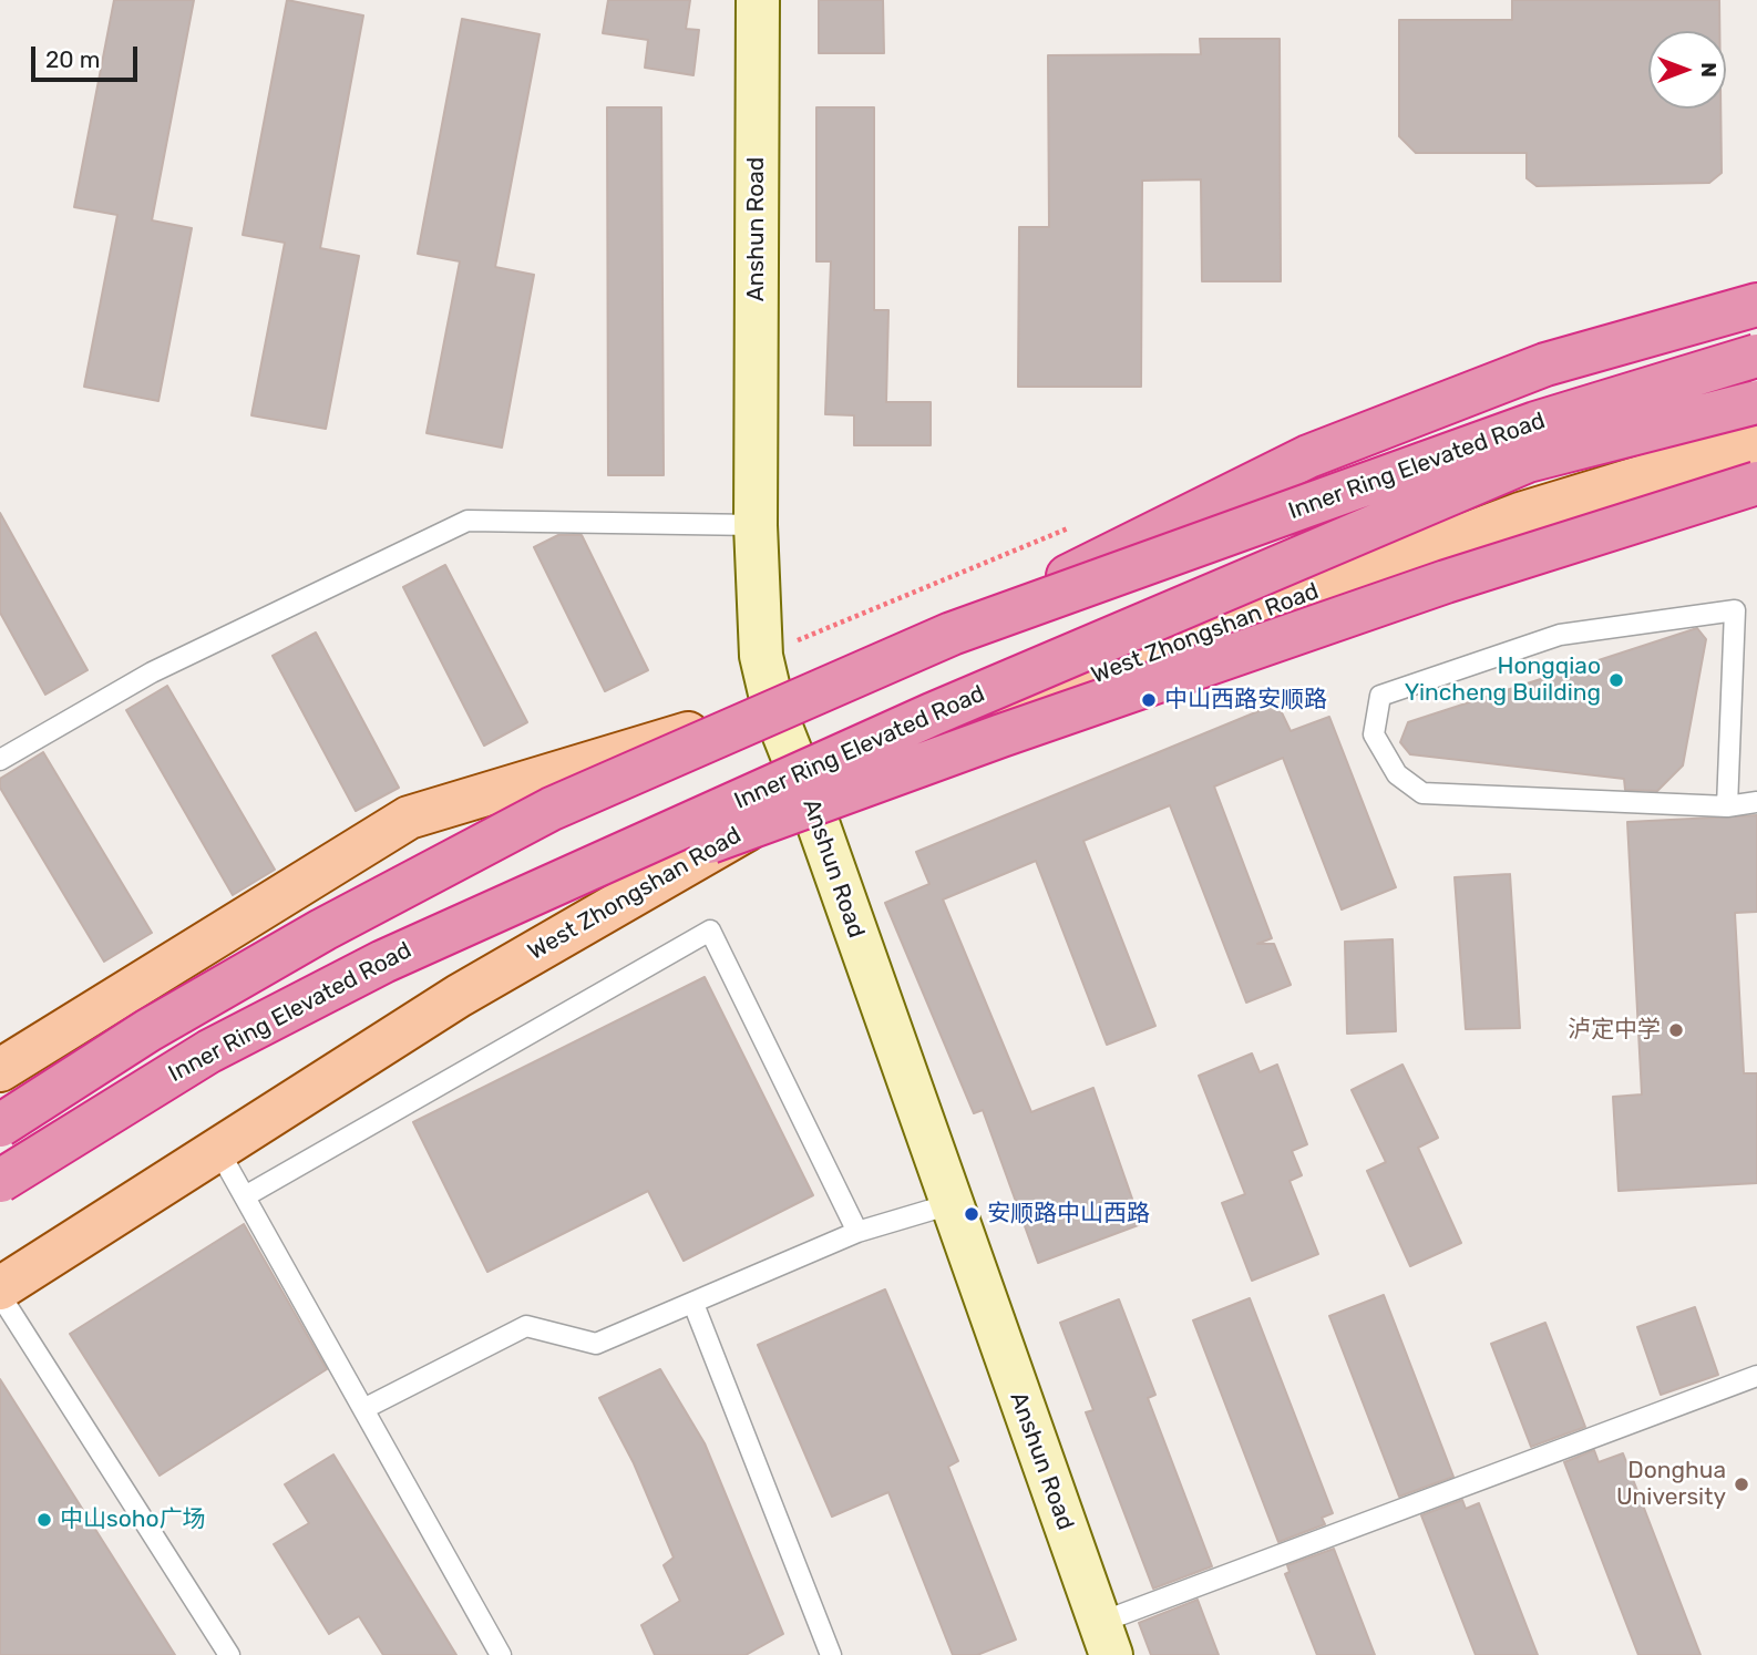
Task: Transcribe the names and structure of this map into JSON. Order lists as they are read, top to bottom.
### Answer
{
  "streets": {
    "highway": ["Inner Ring Elevated Road"],
    "main road": ["West Zhongshan Road"],
    "street": ["Anshun Road"]
  },
  "crossings": [
    ["Anshun Road", "West Zhongshan Road"]
  ],
  "places": [
    "Hongqiao Yincheng Building",
    "中山西路安顺路",
    "泸定中学",
    "安顺路中山西路",
    "Donghua University",
    "中山soho广场"
  ],
  "scale_bar": "20 m",
  "north": "right"
}
